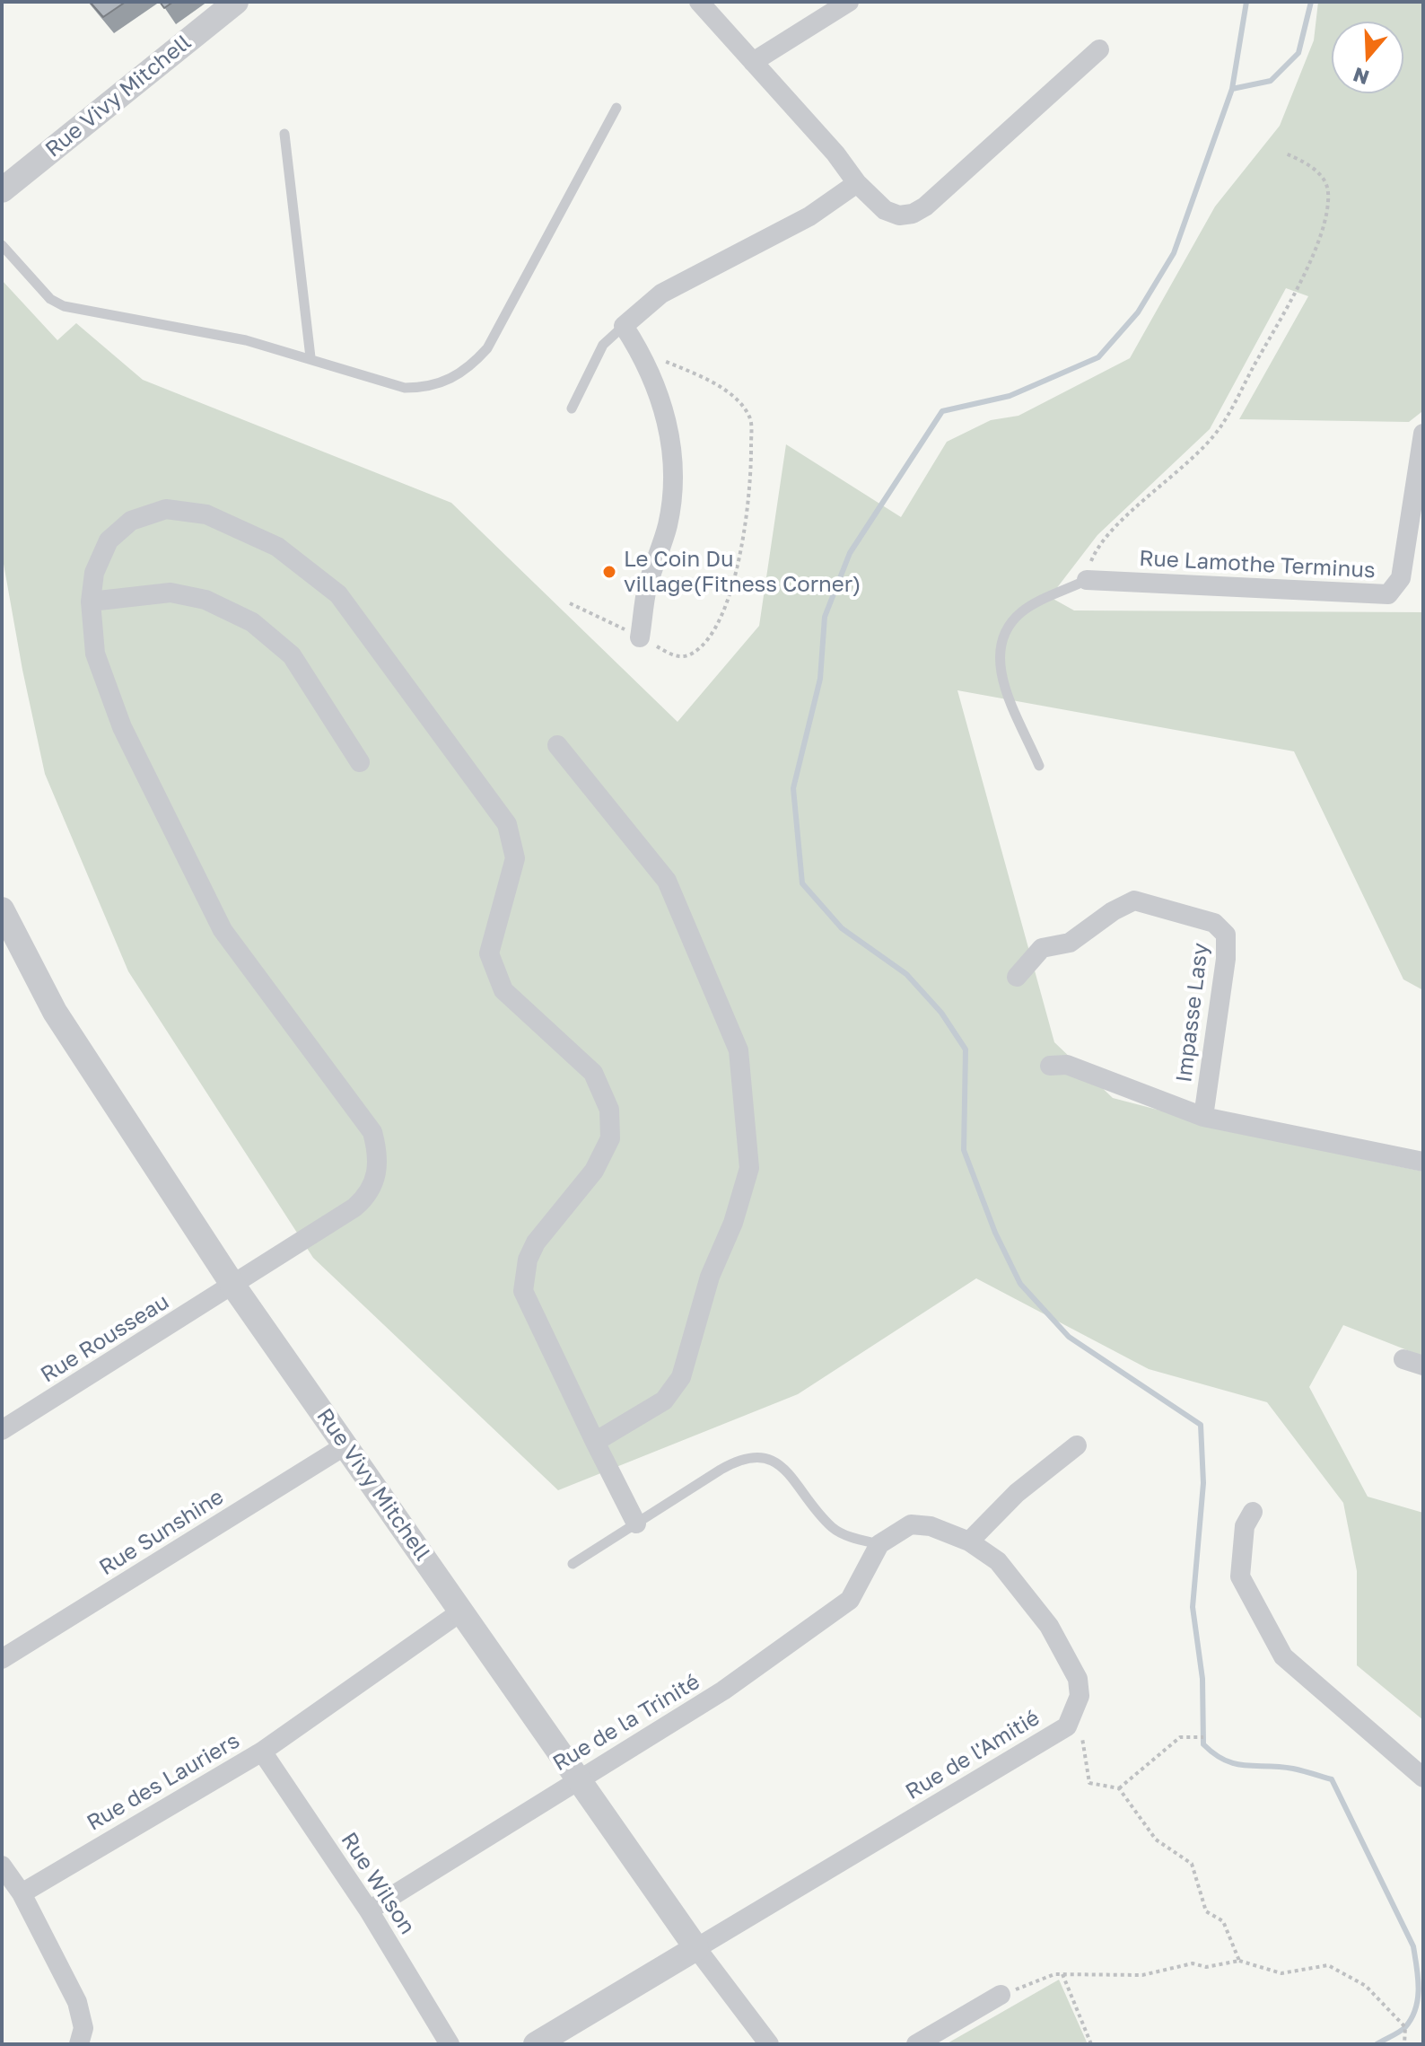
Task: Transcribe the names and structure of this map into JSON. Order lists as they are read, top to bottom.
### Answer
{
  "streets": {
    "street": [
      "Rue Vivy Mitchell",
      "Rue Lamothe Terminus",
      "Impasse Lasy",
      "Rue Rousseau",
      "Rue Sunshine",
      "Rue de la Trinité",
      "Rue de l'Amitié",
      "Rue des Lauriers",
      "Rue Wilson"
    ]
  },
  "crossings": [
    ["Rue Vivy Mitchell", "Rue Rousseau"],
    ["Rue Vivy Mitchell", "Rue Sunshine"],
    ["Rue Vivy Mitchell", "Rue de la Trinité"],
    ["Rue Vivy Mitchell", "Rue de l'Amitié"],
    ["Rue Vivy Mitchell", "Rue des Lauriers"],
    ["Rue de la Trinité", "Rue de l'Amitié"],
    ["Rue de la Trinité", "Rue Wilson"],
    ["Rue des Lauriers", "Rue Wilson"]
  ],
  "places": ["Le Coin Du village(Fitness Corner)"],
  "north": "bottom"
}
